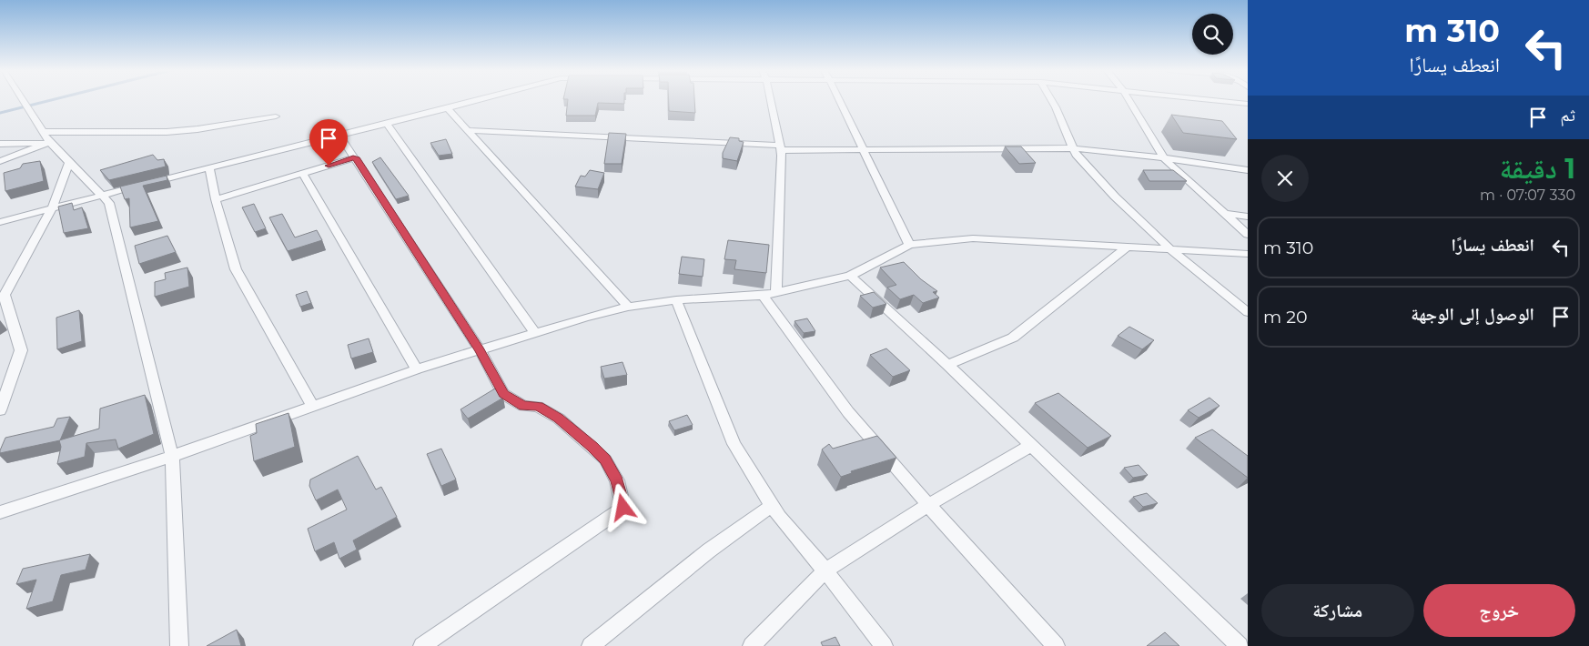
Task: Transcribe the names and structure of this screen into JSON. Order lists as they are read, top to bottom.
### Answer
{
  "page": {
    "turn": ["310 m", "انعطف يسارًا"],
    "then": "ثم",
    "heading": ["1 دقيقة", "330 m · 07:07"],
    "list": [
      {
        "name": "انعطف يسارًا",
        "value": "310 m"
      },
      {
        "name": "الوصول إلى الوجهة",
        "value": "20 m"
      }
    ],
    "buttons": ["خروج", "مشاركة"]
  }
}
